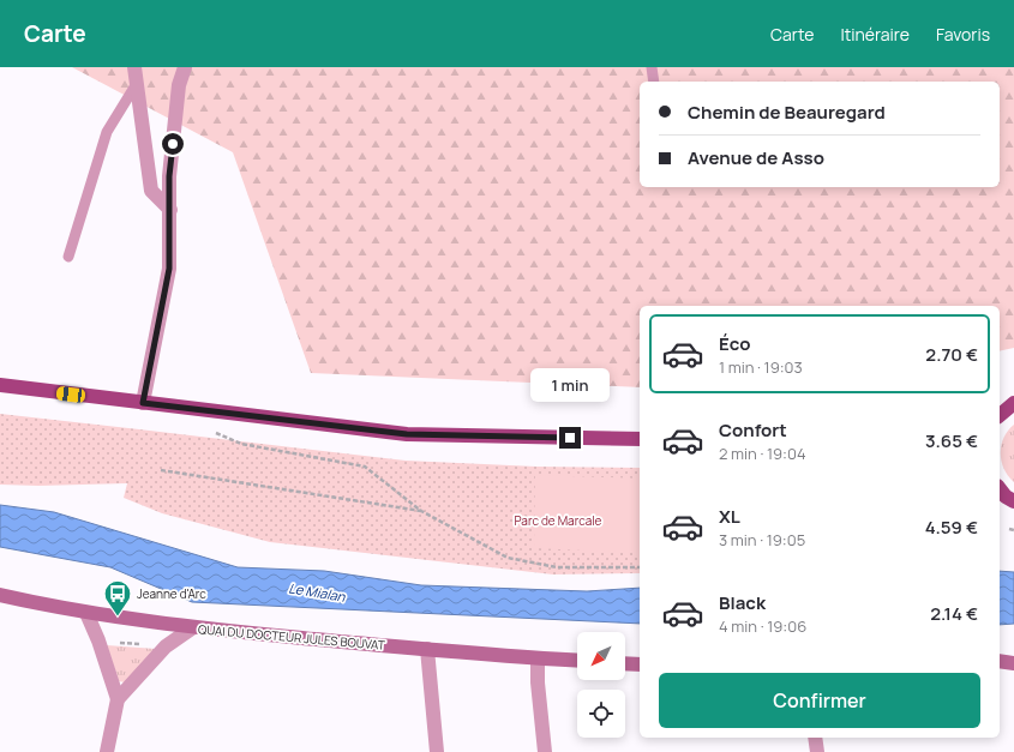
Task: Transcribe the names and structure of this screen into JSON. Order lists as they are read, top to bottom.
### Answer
{
  "streets": {
    "street": ["QUAI DU DOCTEUR JULES BOUVAT"]
  },
  "water": ["Le Mialan"],
  "parks": ["Parc de Marcale"],
  "places": {
    "bus stop": ["Jeanne d'Arc"]
  },
  "north": "bottom left",
  "page": {
    "header": "Carte",
    "nav": ["Carte", "Itinéraire", "Favoris"],
    "banner": ["Chemin de Beauregard", "Avenue de Asso"],
    "list": [
      {
        "name": "Éco",
        "note": "1 min · 19:03",
        "value": "2.70 €"
      },
      {
        "name": "Confort",
        "note": "2 min · 19:04",
        "value": "3.65 €"
      },
      {
        "name": "XL",
        "note": "3 min · 19:05",
        "value": "4.59 €"
      },
      {
        "name": "Black",
        "note": "4 min · 19:06",
        "value": "2.14 €"
      }
    ],
    "bubble": "1 min",
    "buttons": "Confirmer"
  }
}
